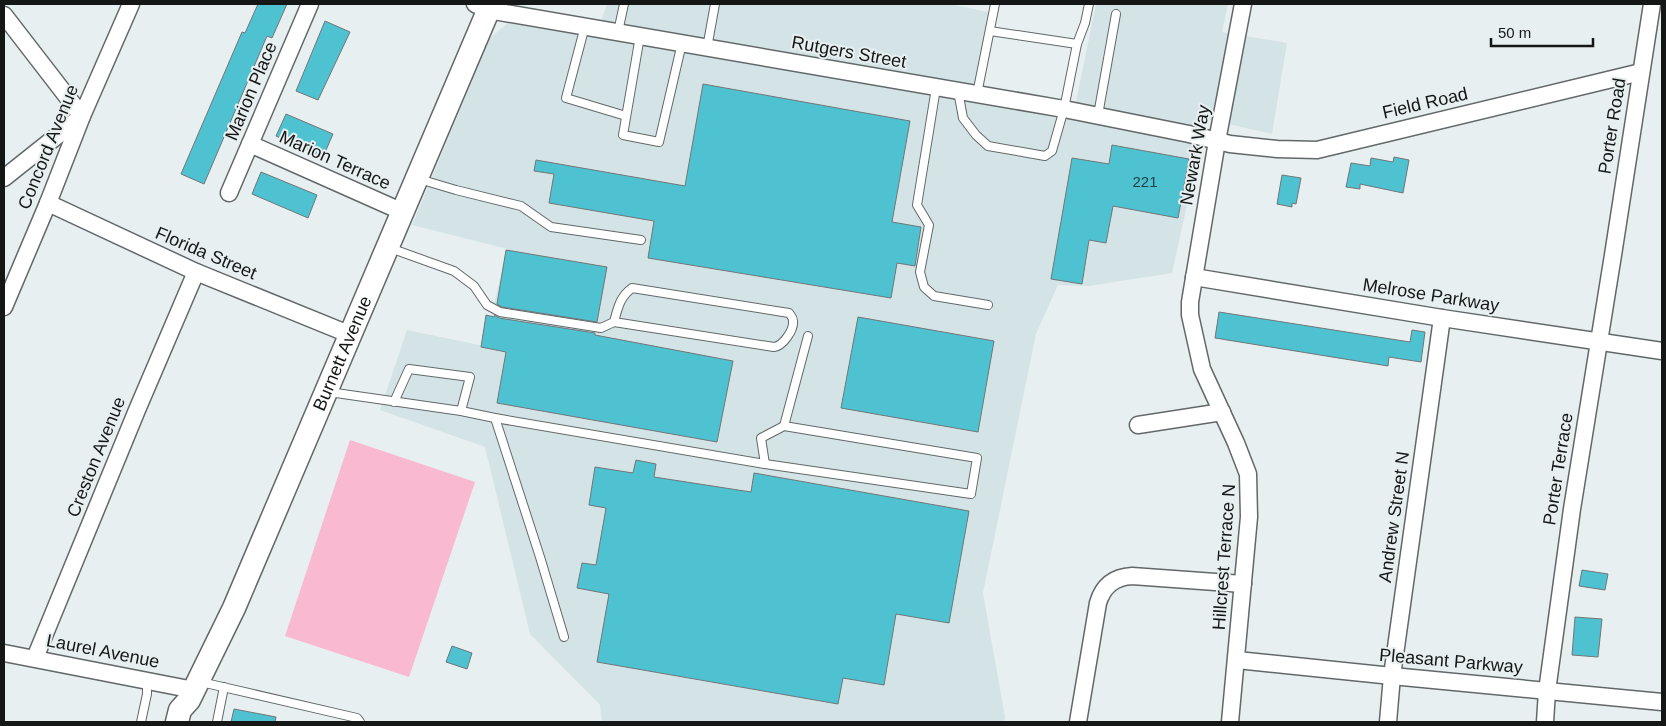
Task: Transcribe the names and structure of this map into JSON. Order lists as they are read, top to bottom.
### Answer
{
  "streets": {
    "street": [
      "Rutgers Street",
      "Marion Place",
      "Field Road",
      "Porter Road",
      "Concord Avenue",
      "Newark Way",
      "Marion Terrace",
      "Florida Street",
      "Melrose Parkway",
      "Burnett Avenue",
      "Creston Avenue",
      "Porter Terrace",
      "Andrew Street N",
      "Hillcrest Terrace N",
      "Laurel Avenue",
      "Pleasant Parkway"
    ]
  },
  "crossings": [
    ["Rutgers Street", "Field Road"],
    ["Rutgers Street", "Newark Way"],
    ["Rutgers Street", "Burnett Avenue"],
    ["Marion Place", "Marion Terrace"],
    ["Field Road", "Porter Road"],
    ["Field Road", "Newark Way"],
    ["Porter Road", "Porter Terrace"],
    ["Concord Avenue", "Florida Street"],
    ["Newark Way", "Melrose Parkway"],
    ["Newark Way", "Hillcrest Terrace N"],
    ["Marion Terrace", "Burnett Avenue"],
    ["Florida Street", "Burnett Avenue"],
    ["Florida Street", "Creston Avenue"],
    ["Melrose Parkway", "Porter Terrace"],
    ["Melrose Parkway", "Andrew Street N"],
    ["Burnett Avenue", "Laurel Avenue"],
    ["Creston Avenue", "Laurel Avenue"],
    ["Porter Terrace", "Pleasant Parkway"],
    ["Andrew Street N", "Pleasant Parkway"],
    ["Hillcrest Terrace N", "Pleasant Parkway"]
  ],
  "house_numbers": ["221"],
  "scale_bar": "50 m"
}
